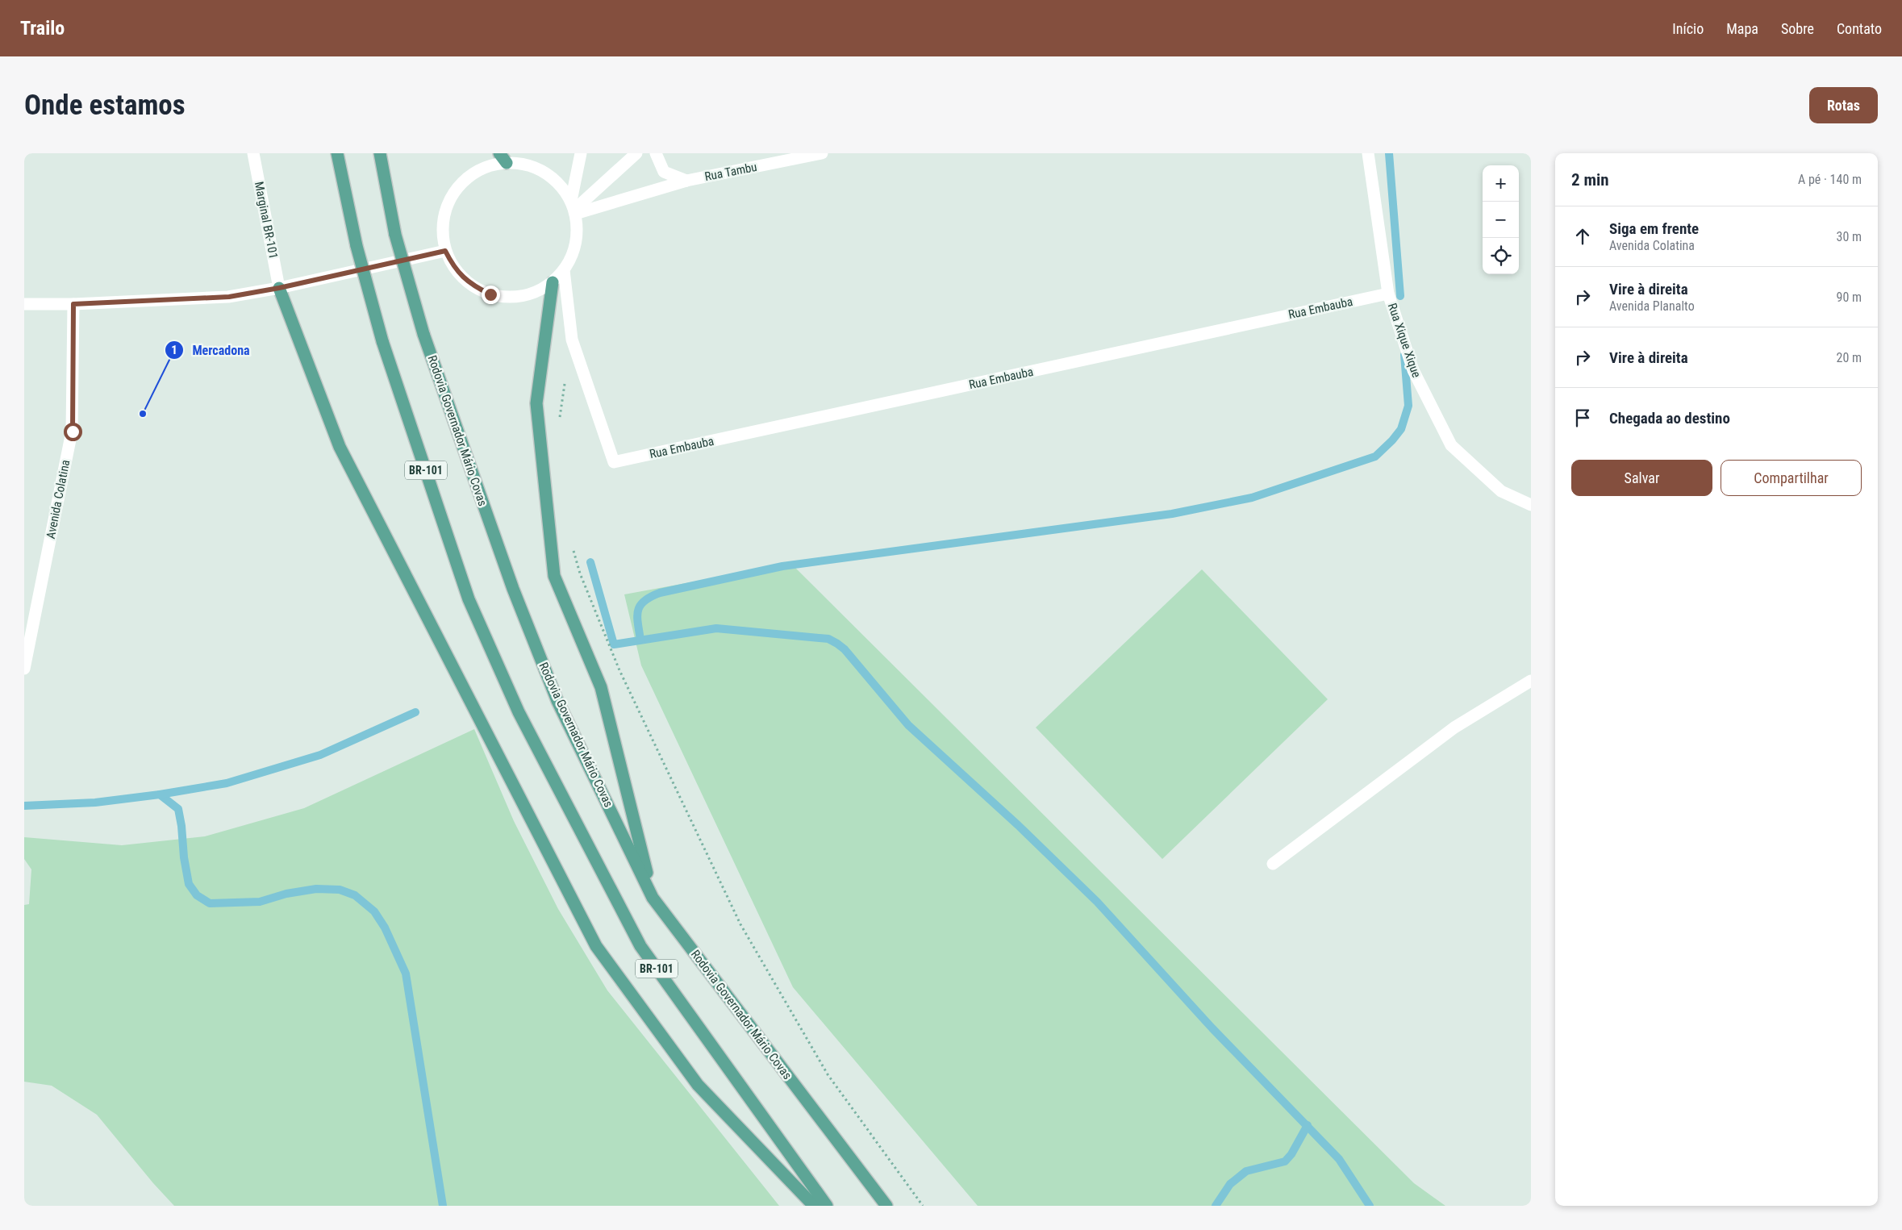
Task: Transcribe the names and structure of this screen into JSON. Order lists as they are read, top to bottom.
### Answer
{
  "streets": {
    "main road": ["Rodovia Governador Mário Covas", "BR-101"],
    "street": [
      "Rua Tambu",
      "Marginal BR-101",
      "Rua Embauba",
      "Rua Xique Xique",
      "Avenida Colatina"
    ]
  },
  "crossings": [
    ["Rua Tambu", "Rua Embauba"],
    ["Rua Embauba", "Rua Xique Xique"]
  ],
  "places": ["Mercadona"],
  "page": {
    "header": "Trailo",
    "nav": [
      "Início",
      "Mapa",
      "Sobre",
      "Contato"
    ],
    "buttons": [
      "Rotas",
      ["Salvar", "Compartilhar"]
    ],
    "title": "Onde estamos",
    "heading": ["2 min", "A pé · 140 m"],
    "map_buttons": ["+", "−"],
    "list": [
      ["Siga em frente", "Avenida Colatina", "30 m"],
      ["Vire à direita", "Avenida Planalto", "90 m"],
      ["Vire à direita", "20 m"],
      "Chegada ao destino"
    ]
  }
}
